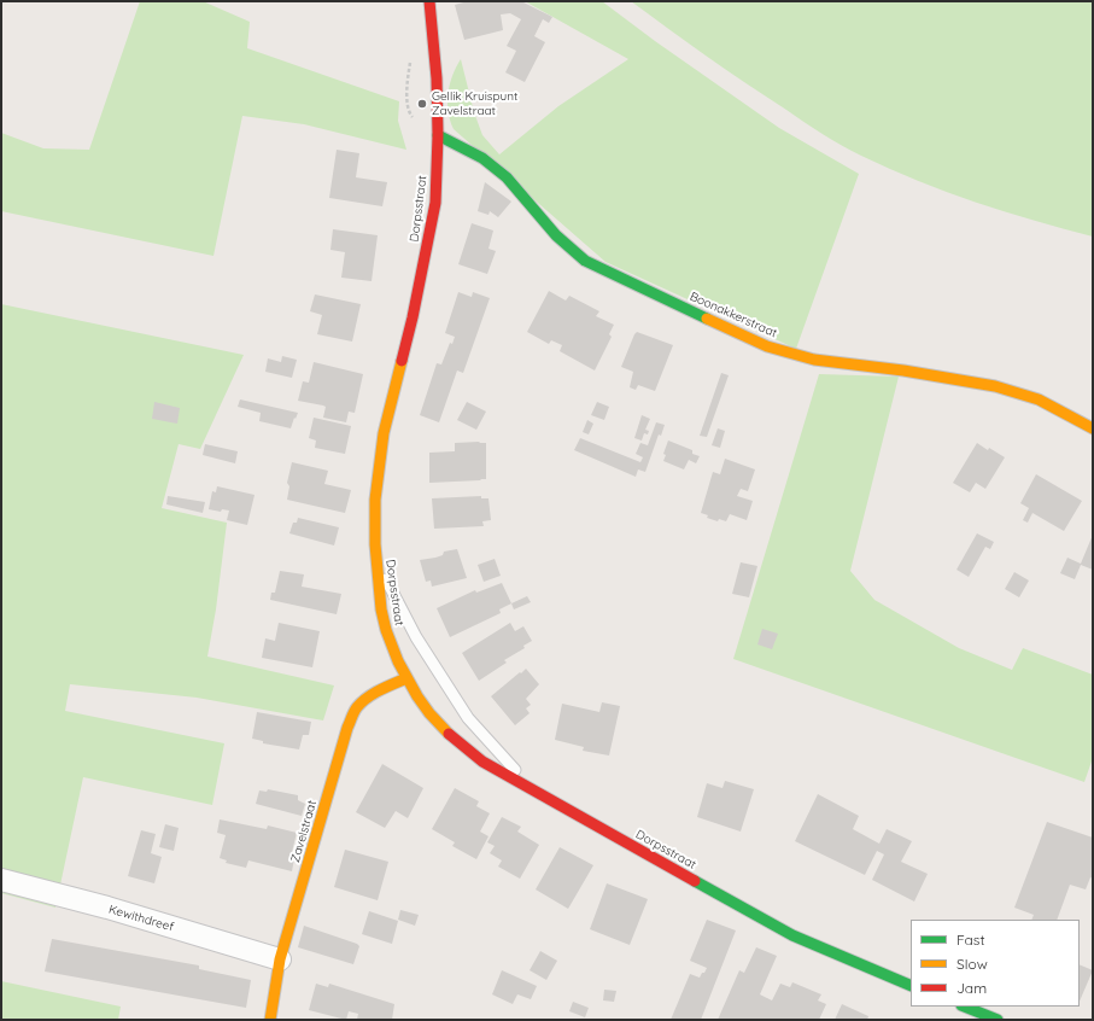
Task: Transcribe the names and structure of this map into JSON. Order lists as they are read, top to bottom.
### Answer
{
  "streets": {
    "street": [
      "Dorpsstraat",
      "Boonakkerstraat",
      "Zavelstraat",
      "Kewithdreef"
    ]
  },
  "crossings": [
    ["Dorpsstraat", "Boonakkerstraat"],
    ["Dorpsstraat", "Zavelstraat"],
    ["Zavelstraat", "Kewithdreef"]
  ],
  "places": ["Gellik Kruispunt Zavelstraat"],
  "legend": ["Fast", "Slow", "Jam"]
}
